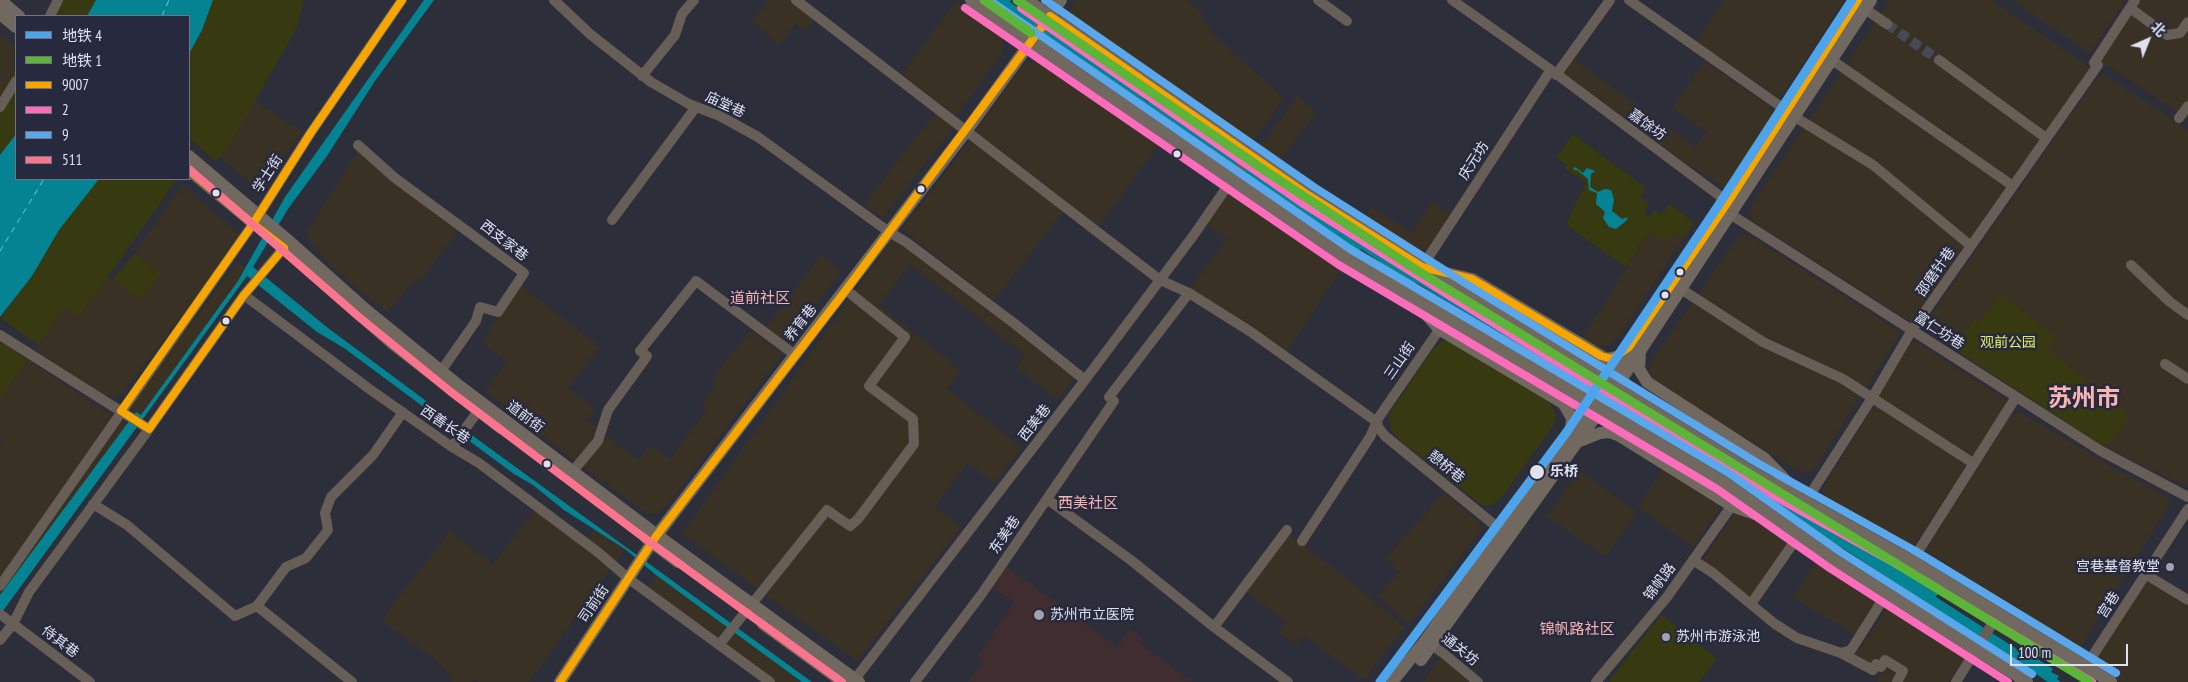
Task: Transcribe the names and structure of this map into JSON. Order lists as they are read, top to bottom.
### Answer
{
  "streets": {
    "main road": ["养育巷", "道前街", "司前街"],
    "street": [
      "庙堂巷",
      "嘉馀坊",
      "庆元坊",
      "学士街",
      "西支家巷",
      "邵磨针巷",
      "富仁坊巷",
      "三山街",
      "西美巷",
      "西善长巷",
      "憩桥巷",
      "东美巷",
      "锦帆路",
      "宫巷",
      "侍其巷",
      "通关坊"
    ]
  },
  "crossings": [
    ["庙堂巷", "养育巷"],
    ["庙堂巷", "西美巷"],
    ["嘉馀坊", "庆元坊"],
    ["嘉馀坊", "富仁坊巷"],
    ["学士街", "道前街"],
    ["西支家巷", "道前街"],
    ["邵磨针巷", "富仁坊巷"],
    ["养育巷", "道前街"],
    ["养育巷", "憩桥巷"],
    ["养育巷", "司前街"],
    ["三山街", "憩桥巷"],
    ["道前街", "西美巷"],
    ["道前街", "司前街"],
    ["西美巷", "憩桥巷"],
    ["西善长巷", "司前街"],
    ["憩桥巷", "东美巷"]
  ],
  "districts": [
    "道前社区",
    "苏州市",
    "西美社区",
    "锦帆路社区"
  ],
  "parks": ["观前公园"],
  "places": [
    "乐桥",
    "宫巷基督教堂",
    "苏州市立医院",
    "苏州市游泳池"
  ],
  "lines": [
    "metro line 4",
    "metro line 1",
    "transit line 9007",
    "transit line 9",
    "transit line 2",
    "transit line 511"
  ],
  "legend": [
    "地铁 4",
    "地铁 1",
    "9007",
    "2",
    "9",
    "511"
  ],
  "scale_bar": "100 m",
  "north": "top right"
}
